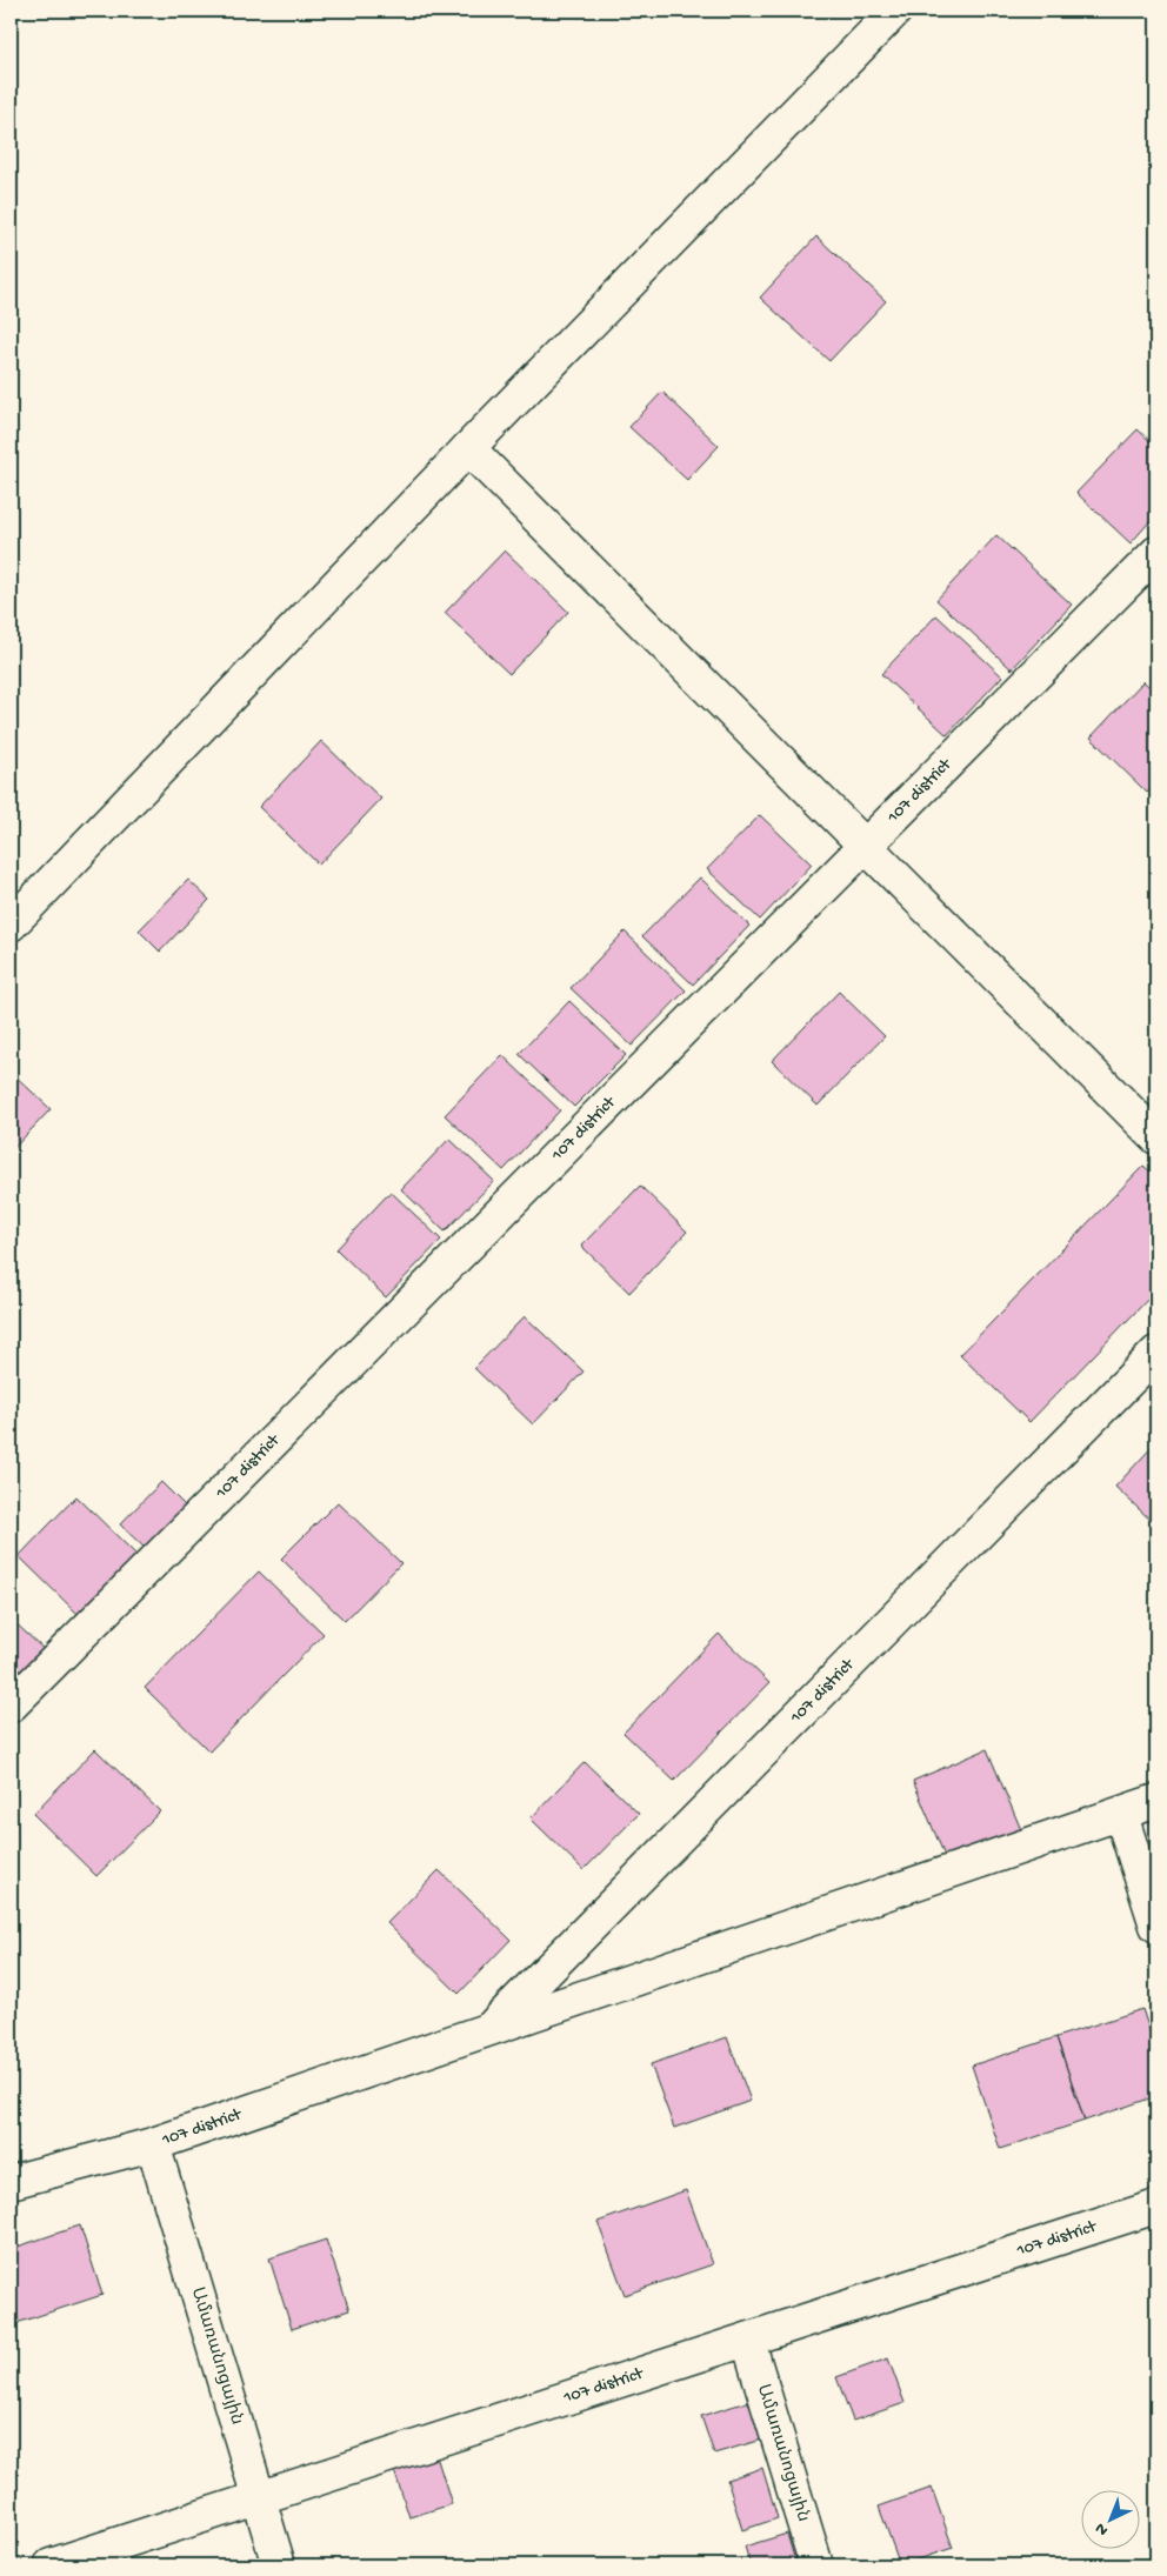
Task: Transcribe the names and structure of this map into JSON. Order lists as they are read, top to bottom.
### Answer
{
  "streets": {
    "street": ["107 district", "Ամառանոցային"]
  },
  "crossings": [
    ["107 district", "Ամառանոցային"]
  ],
  "north": "bottom left"
}
